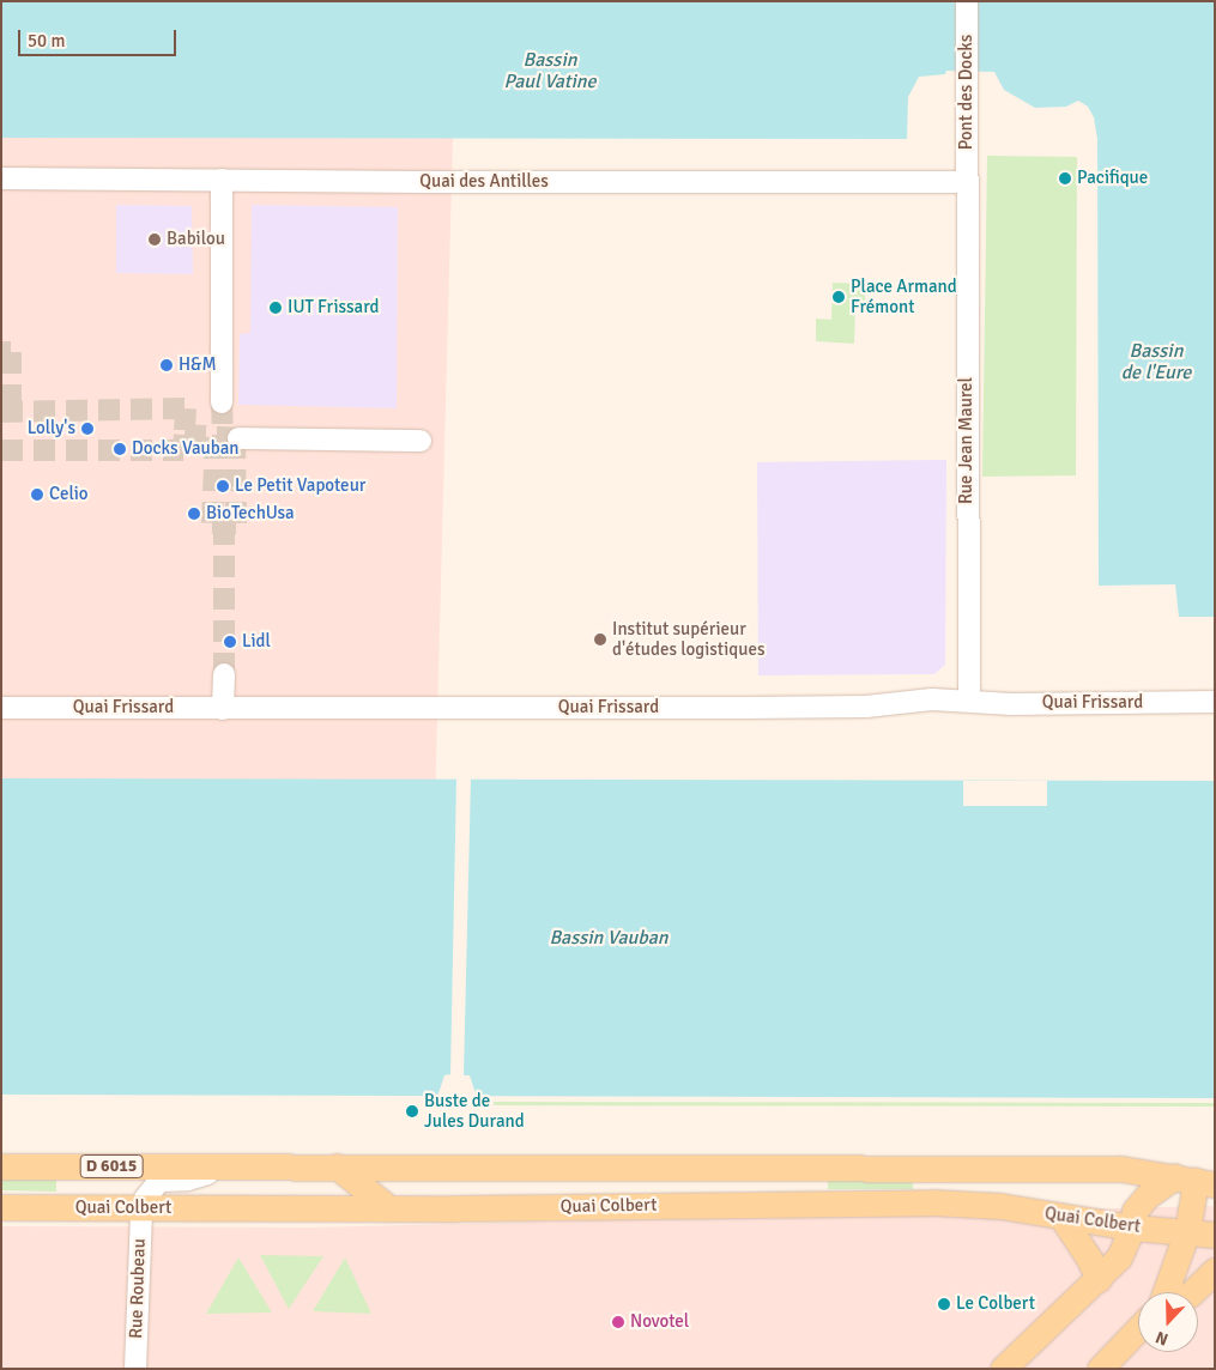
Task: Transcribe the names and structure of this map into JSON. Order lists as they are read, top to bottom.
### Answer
{
  "streets": {
    "main road": ["D 6015", "Quai Colbert"],
    "street": [
      "Pont des Docks",
      "Quai des Antilles",
      "Rue Jean Maurel",
      "Quai Frissard",
      "Rue Roubeau"
    ]
  },
  "crossings": [
    ["Pont des Docks", "Quai des Antilles"],
    ["Pont des Docks", "Rue Jean Maurel"],
    ["Quai des Antilles", "Rue Jean Maurel"],
    ["Rue Jean Maurel", "Quai Frissard"],
    ["Quai Colbert", "Rue Roubeau"]
  ],
  "water": ["Bassin Paul Vatine", "Bassin de l'Eure", "Bassin Vauban"],
  "places": [
    "Pacifique",
    "Babilou",
    "Place Armand Frémont",
    "IUT Frissard",
    "H&M",
    "Lolly's",
    "Docks Vauban",
    "Le Petit Vapoteur",
    "Celio",
    "BioTechUsa",
    "Institut supérieur d'études logistiques",
    "Lidl",
    "Buste de Jules Durand",
    "Le Colbert",
    "Novotel"
  ],
  "scale_bar": "50 m",
  "north": "bottom"
}
